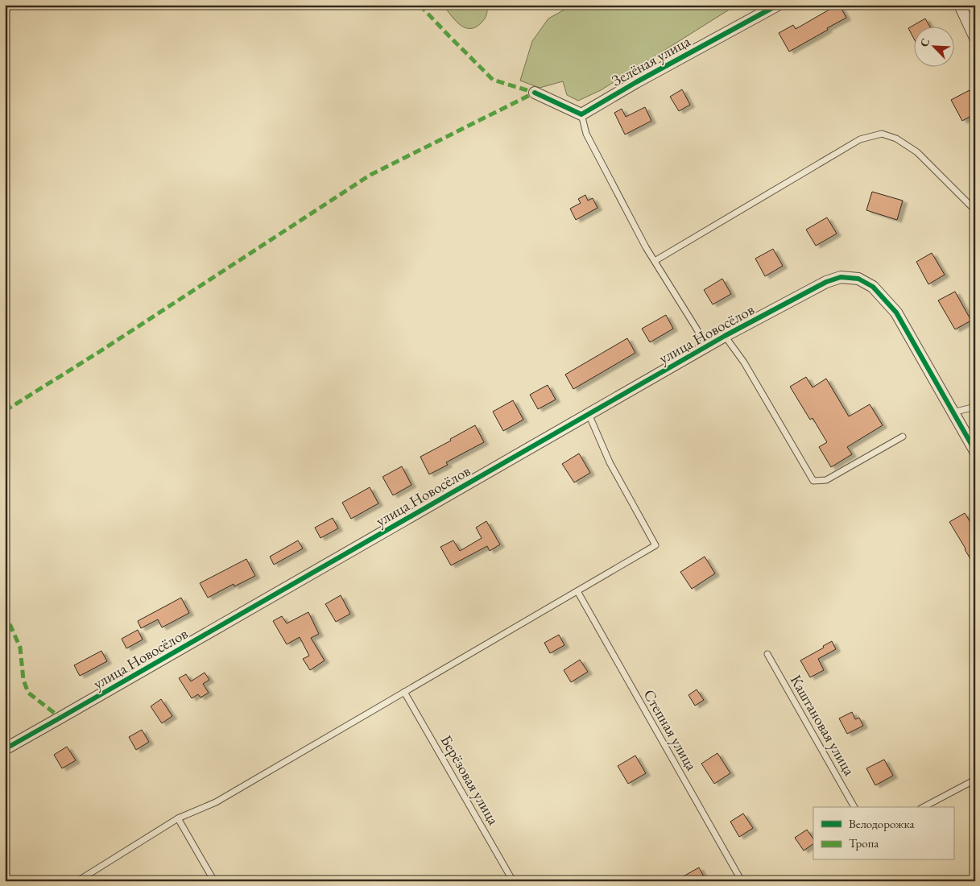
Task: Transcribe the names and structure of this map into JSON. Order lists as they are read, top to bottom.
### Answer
{
  "streets": {
    "street": ["Зелёная улица", "улица Новосёлов"],
    "lane": ["Каштановая улица", "Степная улица", "Берёзовая улица"]
  },
  "legend": ["Велодорожка", "Тропа"],
  "north": "top left"
}
